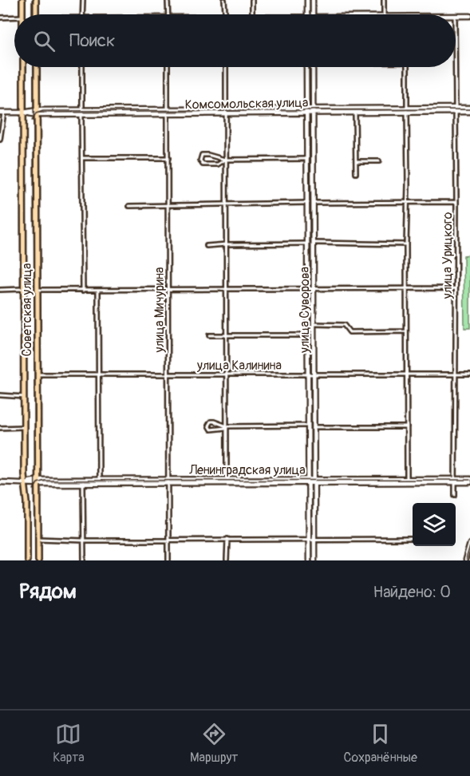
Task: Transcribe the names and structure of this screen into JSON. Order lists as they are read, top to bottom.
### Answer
{
  "streets": {
    "main road": [
      "Комсомольская улица",
      "Советская улица",
      "улица Суворова",
      "Ленинградская улица"
    ],
    "street": ["улица Урицкого", "улица Мичурина", "улица Калинина"]
  },
  "crossings": [
    ["Комсомольская улица", "улица Урицкого"],
    ["Комсомольская улица", "Советская улица"],
    ["Комсомольская улица", "улица Мичурина"],
    ["Комсомольская улица", "улица Суворова"],
    ["улица Урицкого", "улица Калинина"],
    ["улица Урицкого", "Ленинградская улица"],
    ["Советская улица", "улица Калинина"],
    ["Советская улица", "Ленинградская улица"],
    ["улица Мичурина", "улица Калинина"],
    ["улица Мичурина", "Ленинградская улица"],
    ["улица Суворова", "улица Калинина"],
    ["улица Суворова", "Ленинградская улица"]
  ],
  "page": {
    "search": "Поиск",
    "heading": ["Рядом", "Найдено: 0"],
    "nav": ["Карта", "Маршрут", "Сохранённые"]
  }
}
